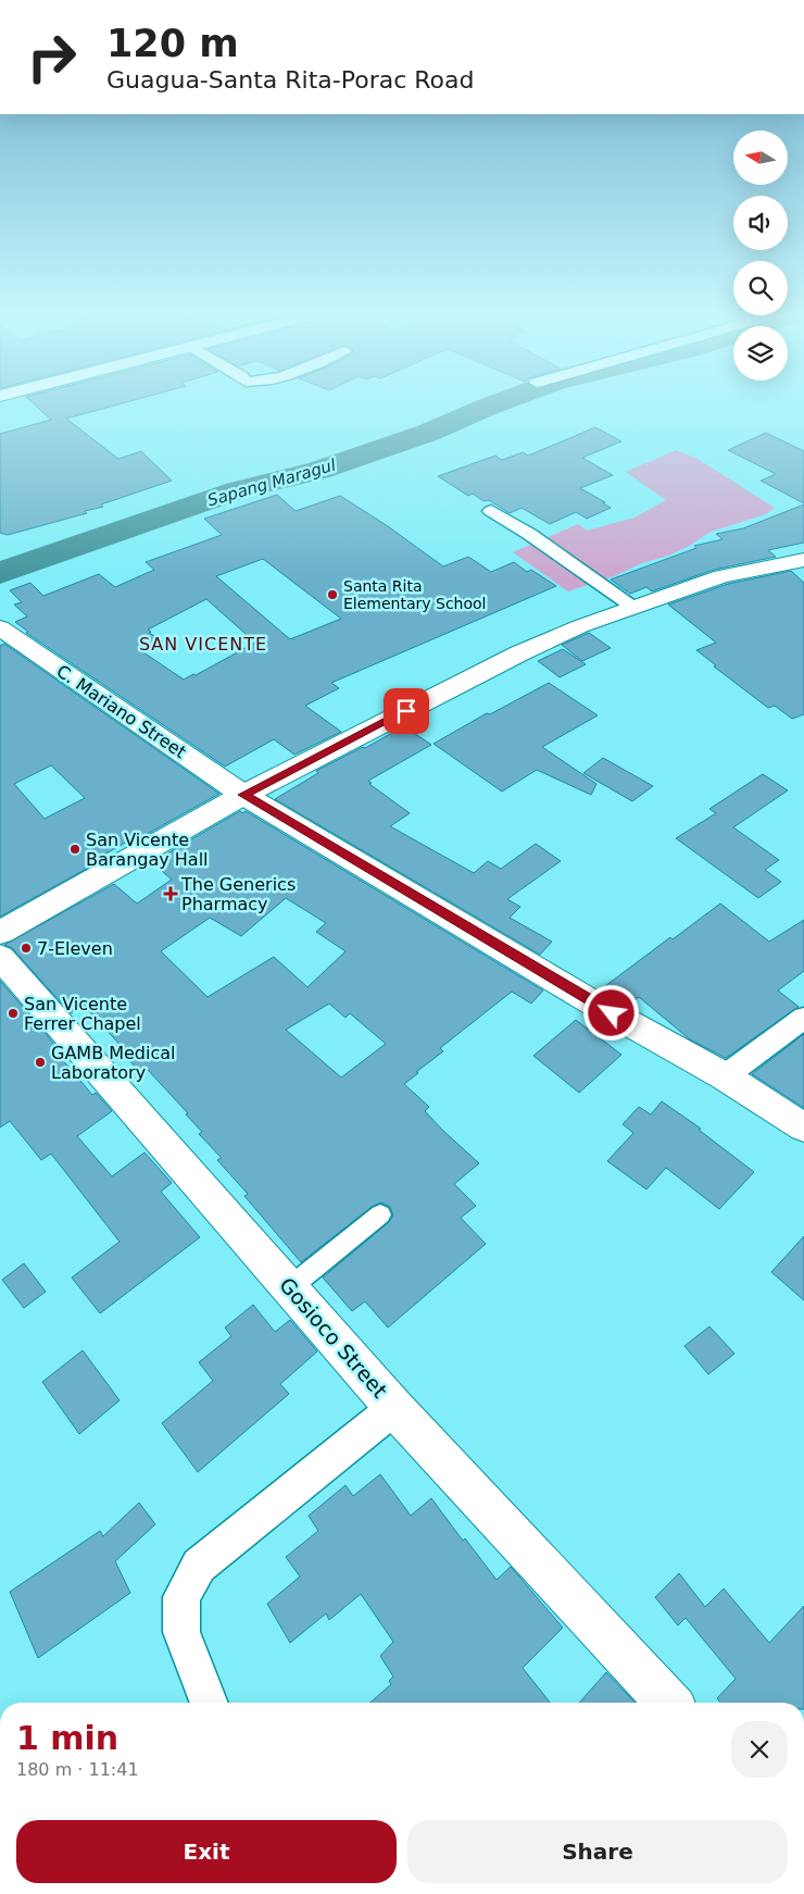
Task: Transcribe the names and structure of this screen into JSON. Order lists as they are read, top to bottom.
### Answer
{
  "streets": {
    "street": ["C. Mariano Street", "Gosioco Street"]
  },
  "districts": ["SAN VICENTE"],
  "water": ["Sapang Maragul"],
  "places": {
    "other": [
      "Santa Rita Elementary School",
      "San Vicente Barangay Hall",
      "7-Eleven",
      "San Vicente Ferrer Chapel",
      "GAMB Medical Laboratory"
    ],
    "health": ["The Generics Pharmacy"]
  },
  "north": "left",
  "page": {
    "turn": ["120 m", "Guagua-Santa Rita-Porac Road"],
    "heading": ["1 min", "180 m · 11:41"],
    "buttons": ["Exit", "Share"]
  }
}
